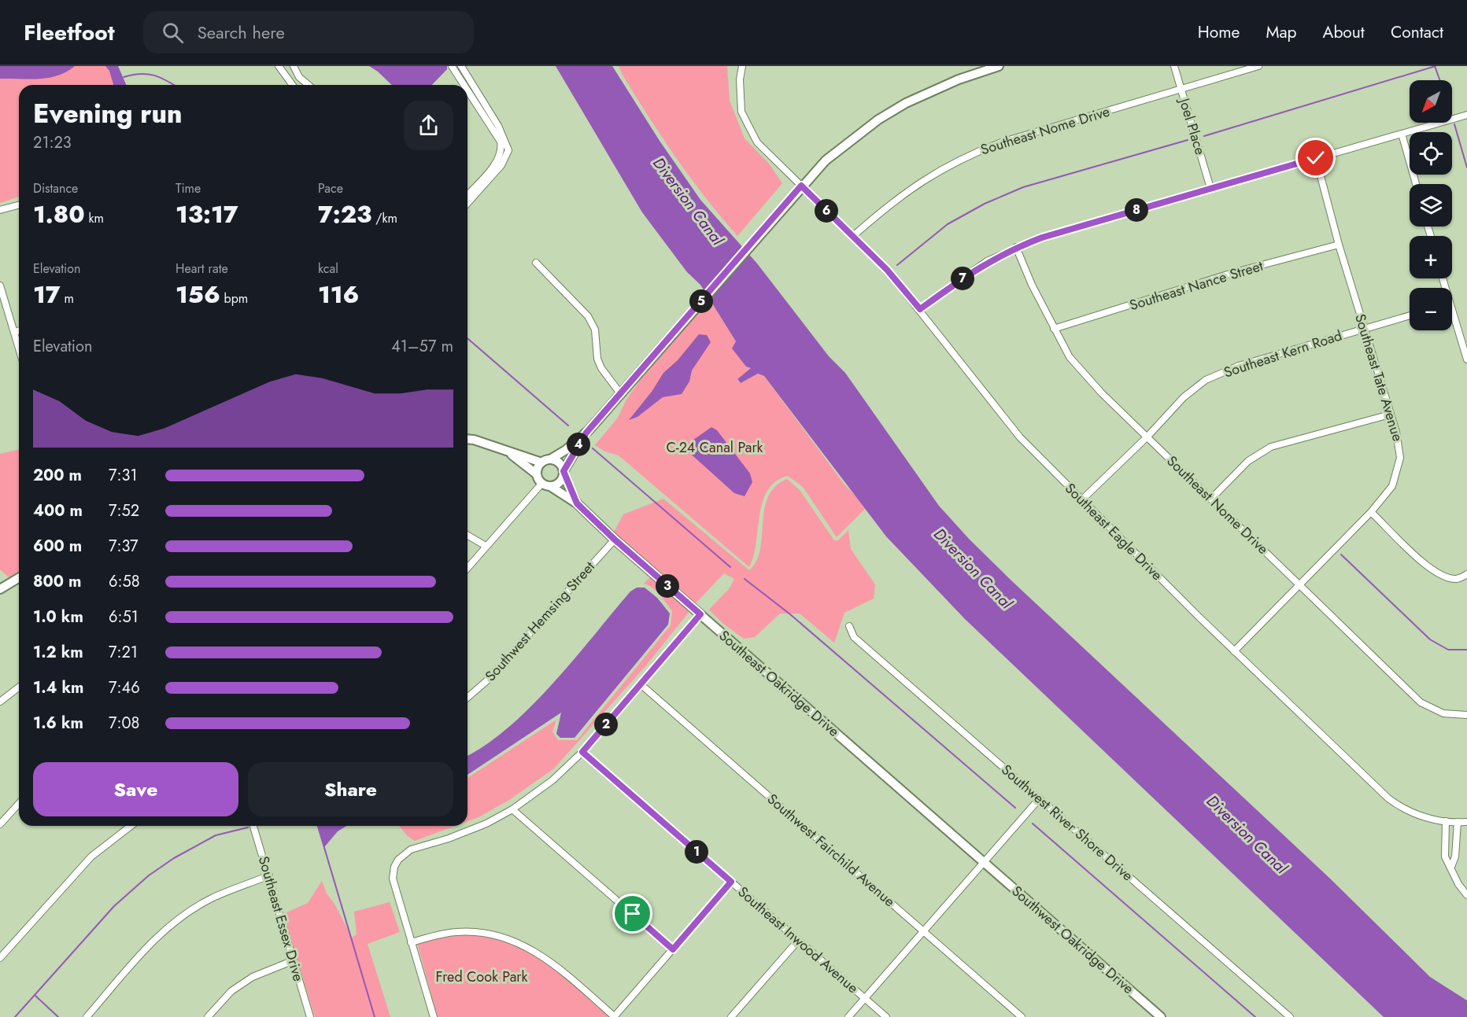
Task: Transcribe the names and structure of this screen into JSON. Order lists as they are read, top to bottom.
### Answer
{
  "streets": {
    "street": [
      "Joel Place",
      "Southeast Nome Drive",
      "Southeast Nance Street",
      "Southeast Kern Road",
      "Southeast Tate Avenue",
      "Southeast Eagle Drive",
      "Southwest Hemsing Street",
      "Southeast Oakridge Drive",
      "Southwest River Shore Drive",
      "Southwest Fairchild Avenue",
      "Southeast Essex Drive",
      "Southeast Inwood Avenue",
      "Southwest Oakridge Drive"
    ]
  },
  "crossings": [
    ["Joel Place", "Southeast Nome Drive"],
    ["Southeast Nome Drive", "Southeast Nance Street"],
    ["Southeast Nome Drive", "Southeast Kern Road"],
    ["Southeast Nome Drive", "Southeast Tate Avenue"],
    ["Southeast Nome Drive", "Southeast Eagle Drive"],
    ["Southeast Nance Street", "Southeast Tate Avenue"],
    ["Southeast Kern Road", "Southeast Tate Avenue"],
    ["Southeast Kern Road", "Southeast Eagle Drive"],
    ["Southeast Tate Avenue", "Southeast Eagle Drive"],
    ["Southwest Hemsing Street", "Southeast Oakridge Drive"],
    ["Southeast Oakridge Drive", "Southwest Oakridge Drive"]
  ],
  "water": ["Diversion Canal"],
  "parks": ["C-24 Canal Park", "Fred Cook Park"],
  "north": "bottom left",
  "page": {
    "header": "Fleetfoot",
    "search": "Search here",
    "nav": [
      "Home",
      "Map",
      "About",
      "Contact"
    ],
    "map_buttons": ["+", "−"],
    "heading": ["Evening run", "21:23"],
    "stats": [
      ["Distance", "1.80 km"],
      ["Time", "13:17"],
      ["Pace", "7:23 /km"],
      ["Elevation", "17 m"],
      ["Heart rate", "156 bpm"],
      ["kcal", "116"]
    ],
    "pins": [
      "8",
      "6",
      "7",
      "5",
      "4",
      "3",
      "2",
      "1"
    ],
    "chart": ["Elevation", "41–57 m"],
    "list": [
      {
        "name": "200 m",
        "note": "7:31"
      },
      {
        "name": "400 m",
        "note": "7:52"
      },
      {
        "name": "600 m",
        "note": "7:37"
      },
      {
        "name": "800 m",
        "note": "6:58"
      },
      {
        "name": "1.0 km",
        "note": "6:51"
      },
      {
        "name": "1.2 km",
        "note": "7:21"
      },
      {
        "name": "1.4 km",
        "note": "7:46"
      },
      {
        "name": "1.6 km",
        "note": "7:08"
      }
    ],
    "buttons": ["Save", "Share"]
  }
}
